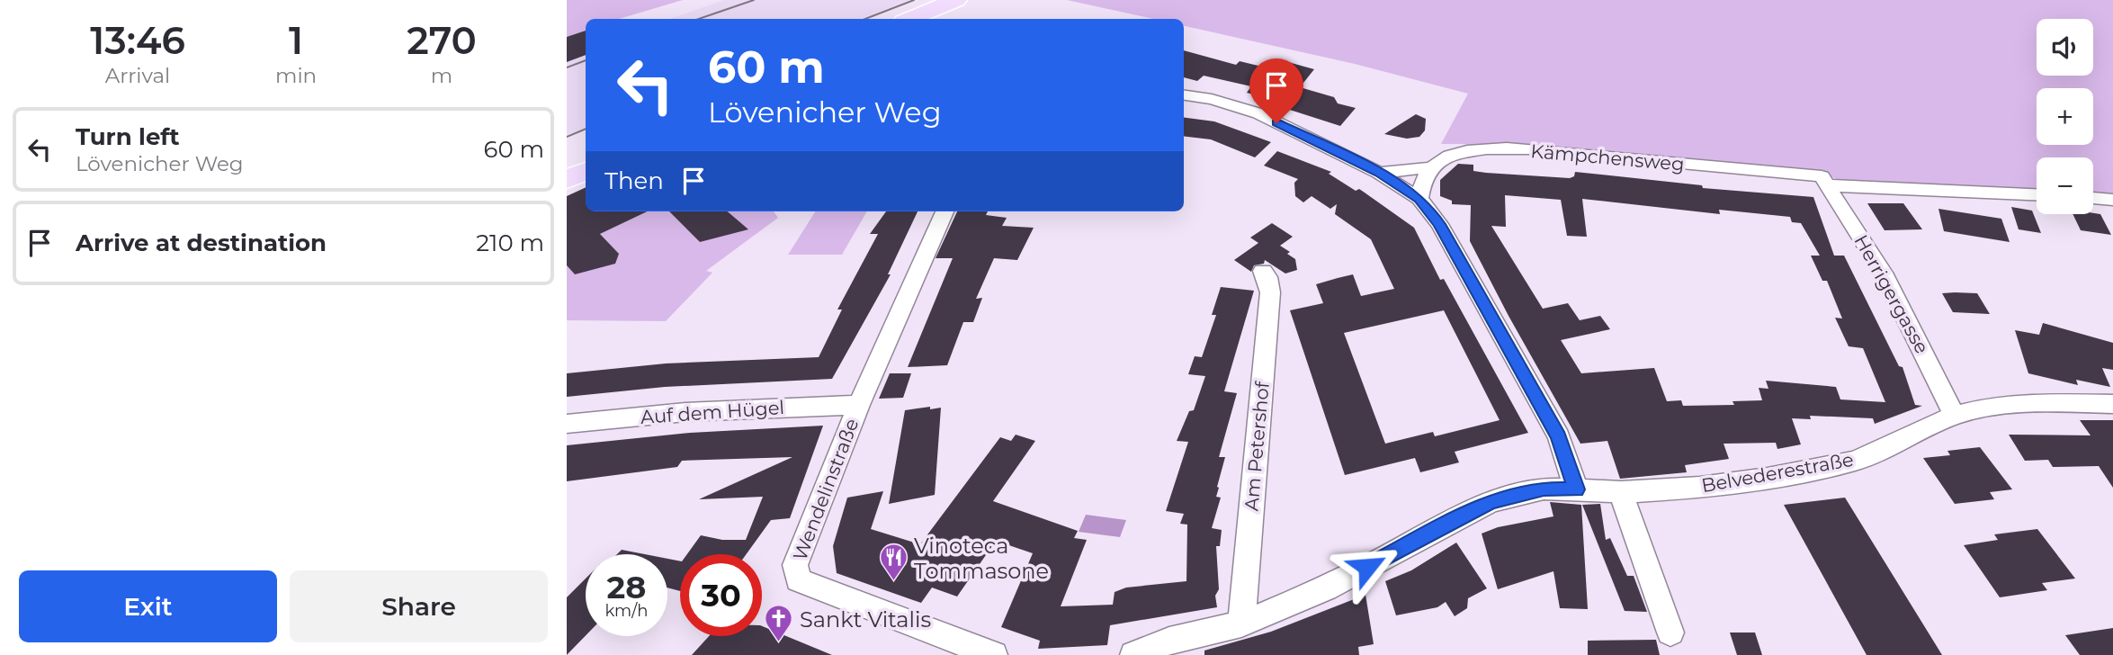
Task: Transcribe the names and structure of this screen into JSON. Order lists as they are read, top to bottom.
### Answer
{
  "streets": {
    "street": [
      "Kämpchensweg",
      "Herrigergasse",
      "Auf dem Hügel",
      "Am Petershof",
      "Belvederestraße",
      "Wendelinstraße"
    ]
  },
  "crossings": [
    ["Kämpchensweg", "Herrigergasse"],
    ["Herrigergasse", "Belvederestraße"],
    ["Auf dem Hügel", "Wendelinstraße"],
    ["Am Petershof", "Belvederestraße"]
  ],
  "places": {
    "restaurant": ["Vinoteca Tommasone"],
    "church": ["Sankt Vitalis"]
  },
  "page": {
    "eta": [
      "13:46",
      "Arrival",
      "1",
      "min",
      "270",
      "m"
    ],
    "map_buttons": ["+", "−"],
    "turn": ["60 m", "Lövenicher Weg"],
    "list": [
      {
        "name": "Turn left",
        "note": "Lövenicher Weg",
        "value": "60 m"
      },
      {
        "name": "Arrive at destination",
        "value": "210 m"
      }
    ],
    "then": "Then",
    "speed": "28 km/h",
    "limit": "30",
    "buttons": ["Exit", "Share"]
  }
}
